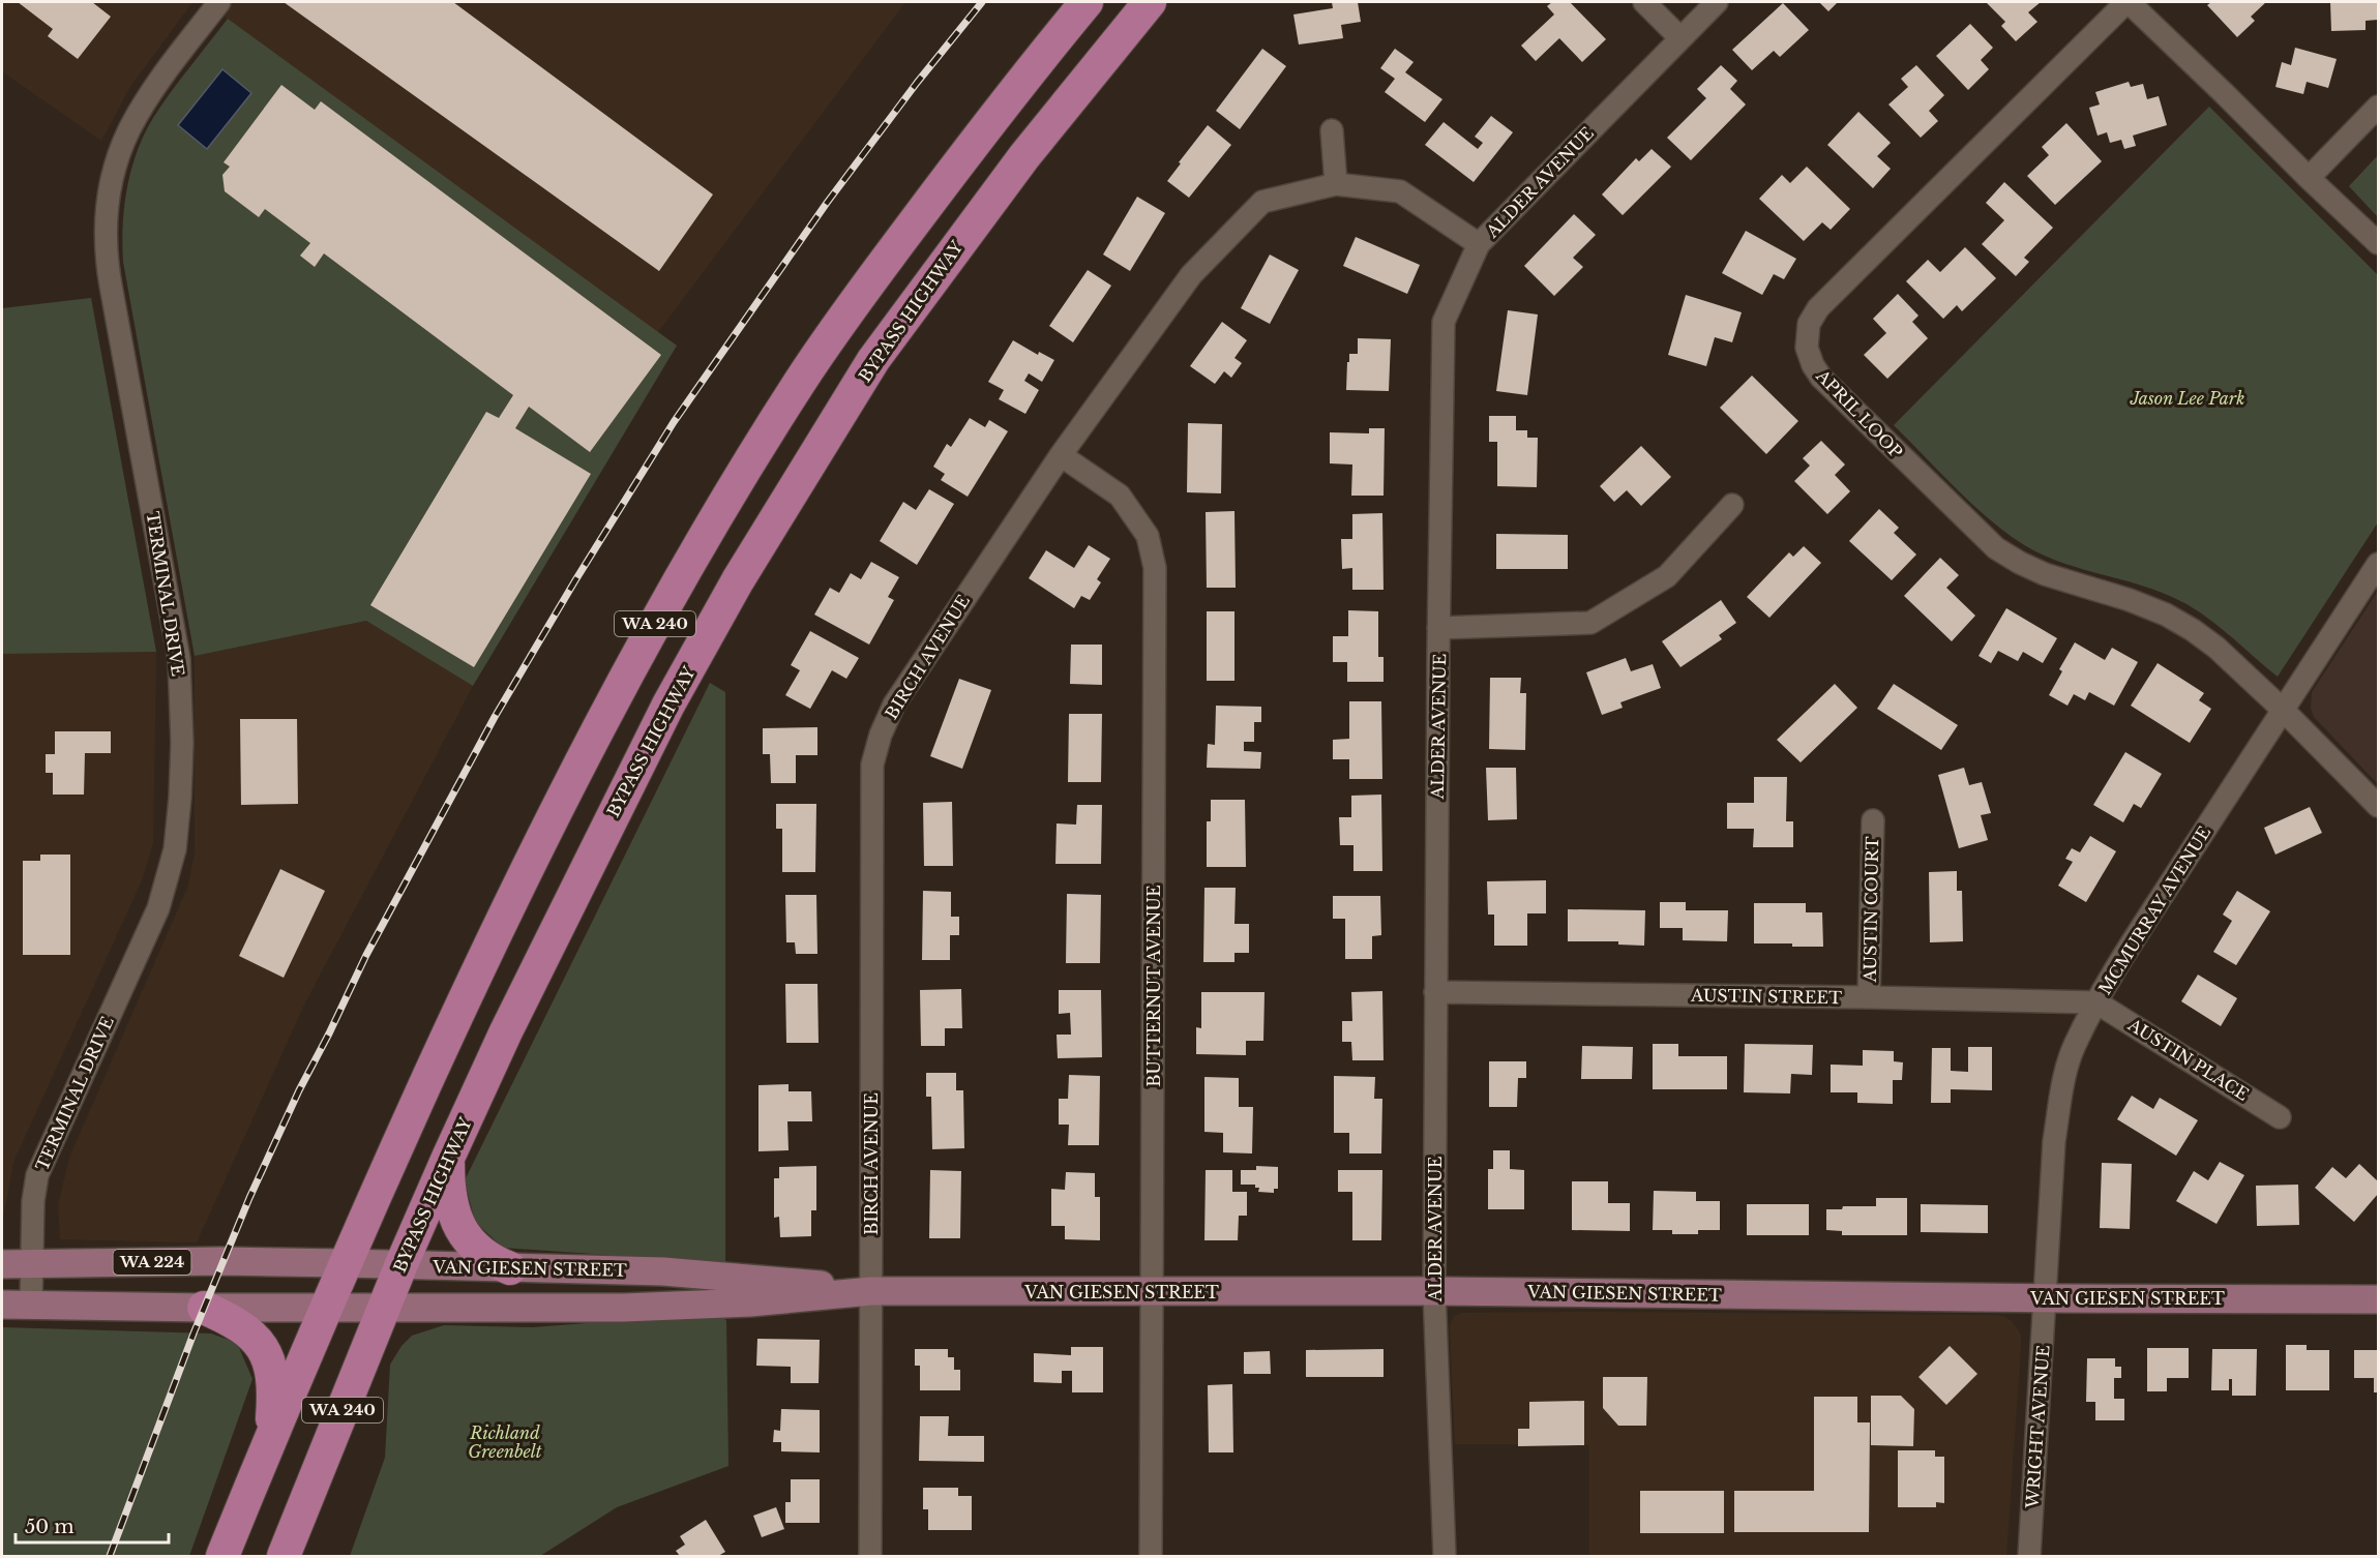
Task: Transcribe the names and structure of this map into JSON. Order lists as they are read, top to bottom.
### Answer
{
  "streets": {
    "highway": ["BYPASS HIGHWAY", "WA 240"],
    "main road": ["WA 224", "VAN GIESEN STREET"],
    "street": [
      "ALDER AVENUE",
      "APRIL LOOP",
      "TERMINAL DRIVE",
      "BIRCH AVENUE",
      "AUSTIN COURT",
      "MCMURRAY AVENUE",
      "BUTTERNUT AVENUE",
      "AUSTIN STREET",
      "AUSTIN PLACE",
      "WRIGHT AVENUE"
    ]
  },
  "crossings": [
    ["ALDER AVENUE", "BIRCH AVENUE"],
    ["ALDER AVENUE", "AUSTIN STREET"],
    ["ALDER AVENUE", "VAN GIESEN STREET"],
    ["BYPASS HIGHWAY", "VAN GIESEN STREET"],
    ["APRIL LOOP", "MCMURRAY AVENUE"],
    ["TERMINAL DRIVE", "VAN GIESEN STREET"],
    ["WA 240", "VAN GIESEN STREET"],
    ["BIRCH AVENUE", "BUTTERNUT AVENUE"],
    ["BIRCH AVENUE", "VAN GIESEN STREET"],
    ["AUSTIN COURT", "AUSTIN STREET"],
    ["MCMURRAY AVENUE", "AUSTIN STREET"],
    ["MCMURRAY AVENUE", "AUSTIN PLACE"],
    ["MCMURRAY AVENUE", "VAN GIESEN STREET"],
    ["MCMURRAY AVENUE", "WRIGHT AVENUE"],
    ["BUTTERNUT AVENUE", "VAN GIESEN STREET"],
    ["AUSTIN STREET", "AUSTIN PLACE"],
    ["VAN GIESEN STREET", "WRIGHT AVENUE"]
  ],
  "parks": ["Jason Lee Park", "Richland Greenbelt"],
  "scale_bar": "50 m"
}
